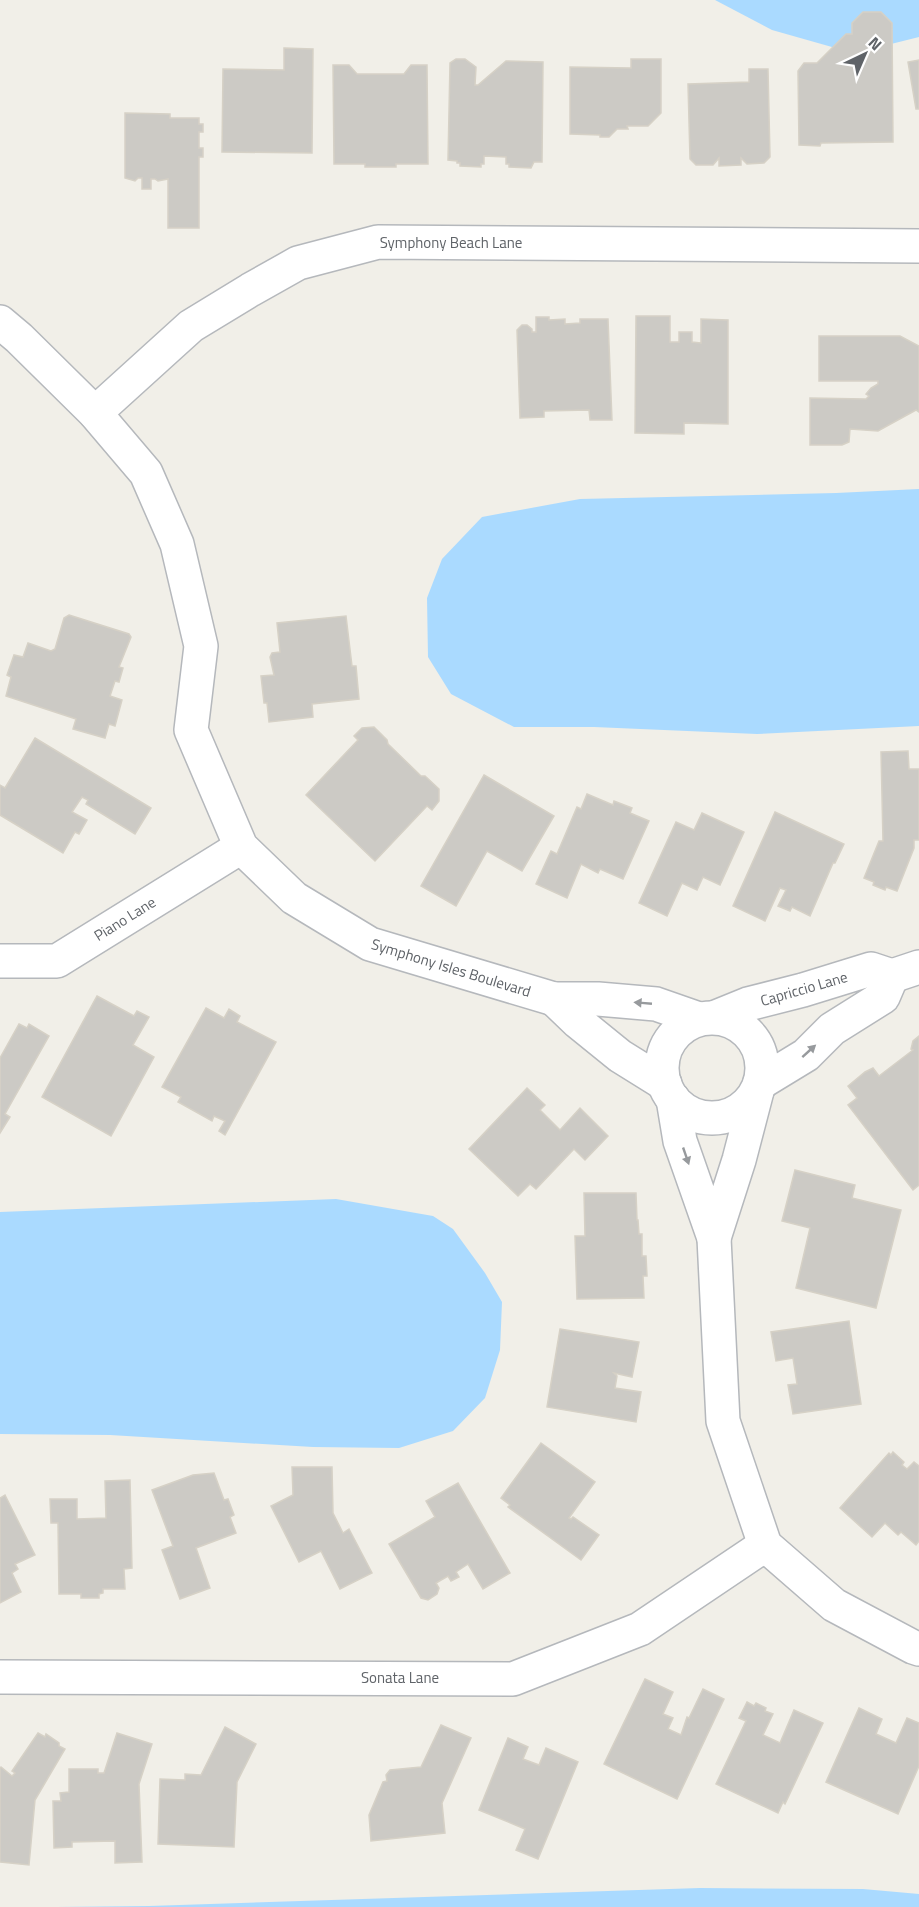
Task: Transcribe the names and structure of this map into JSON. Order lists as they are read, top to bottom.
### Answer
{
  "streets": {
    "street": [
      "Symphony Beach Lane",
      "Piano Lane",
      "Symphony Isles Boulevard",
      "Capriccio Lane",
      "Sonata Lane"
    ]
  },
  "crossings": [
    ["Symphony Beach Lane", "Symphony Isles Boulevard"],
    ["Piano Lane", "Symphony Isles Boulevard"]
  ],
  "one_way": ["Capriccio Lane"],
  "north": "top right"
}
